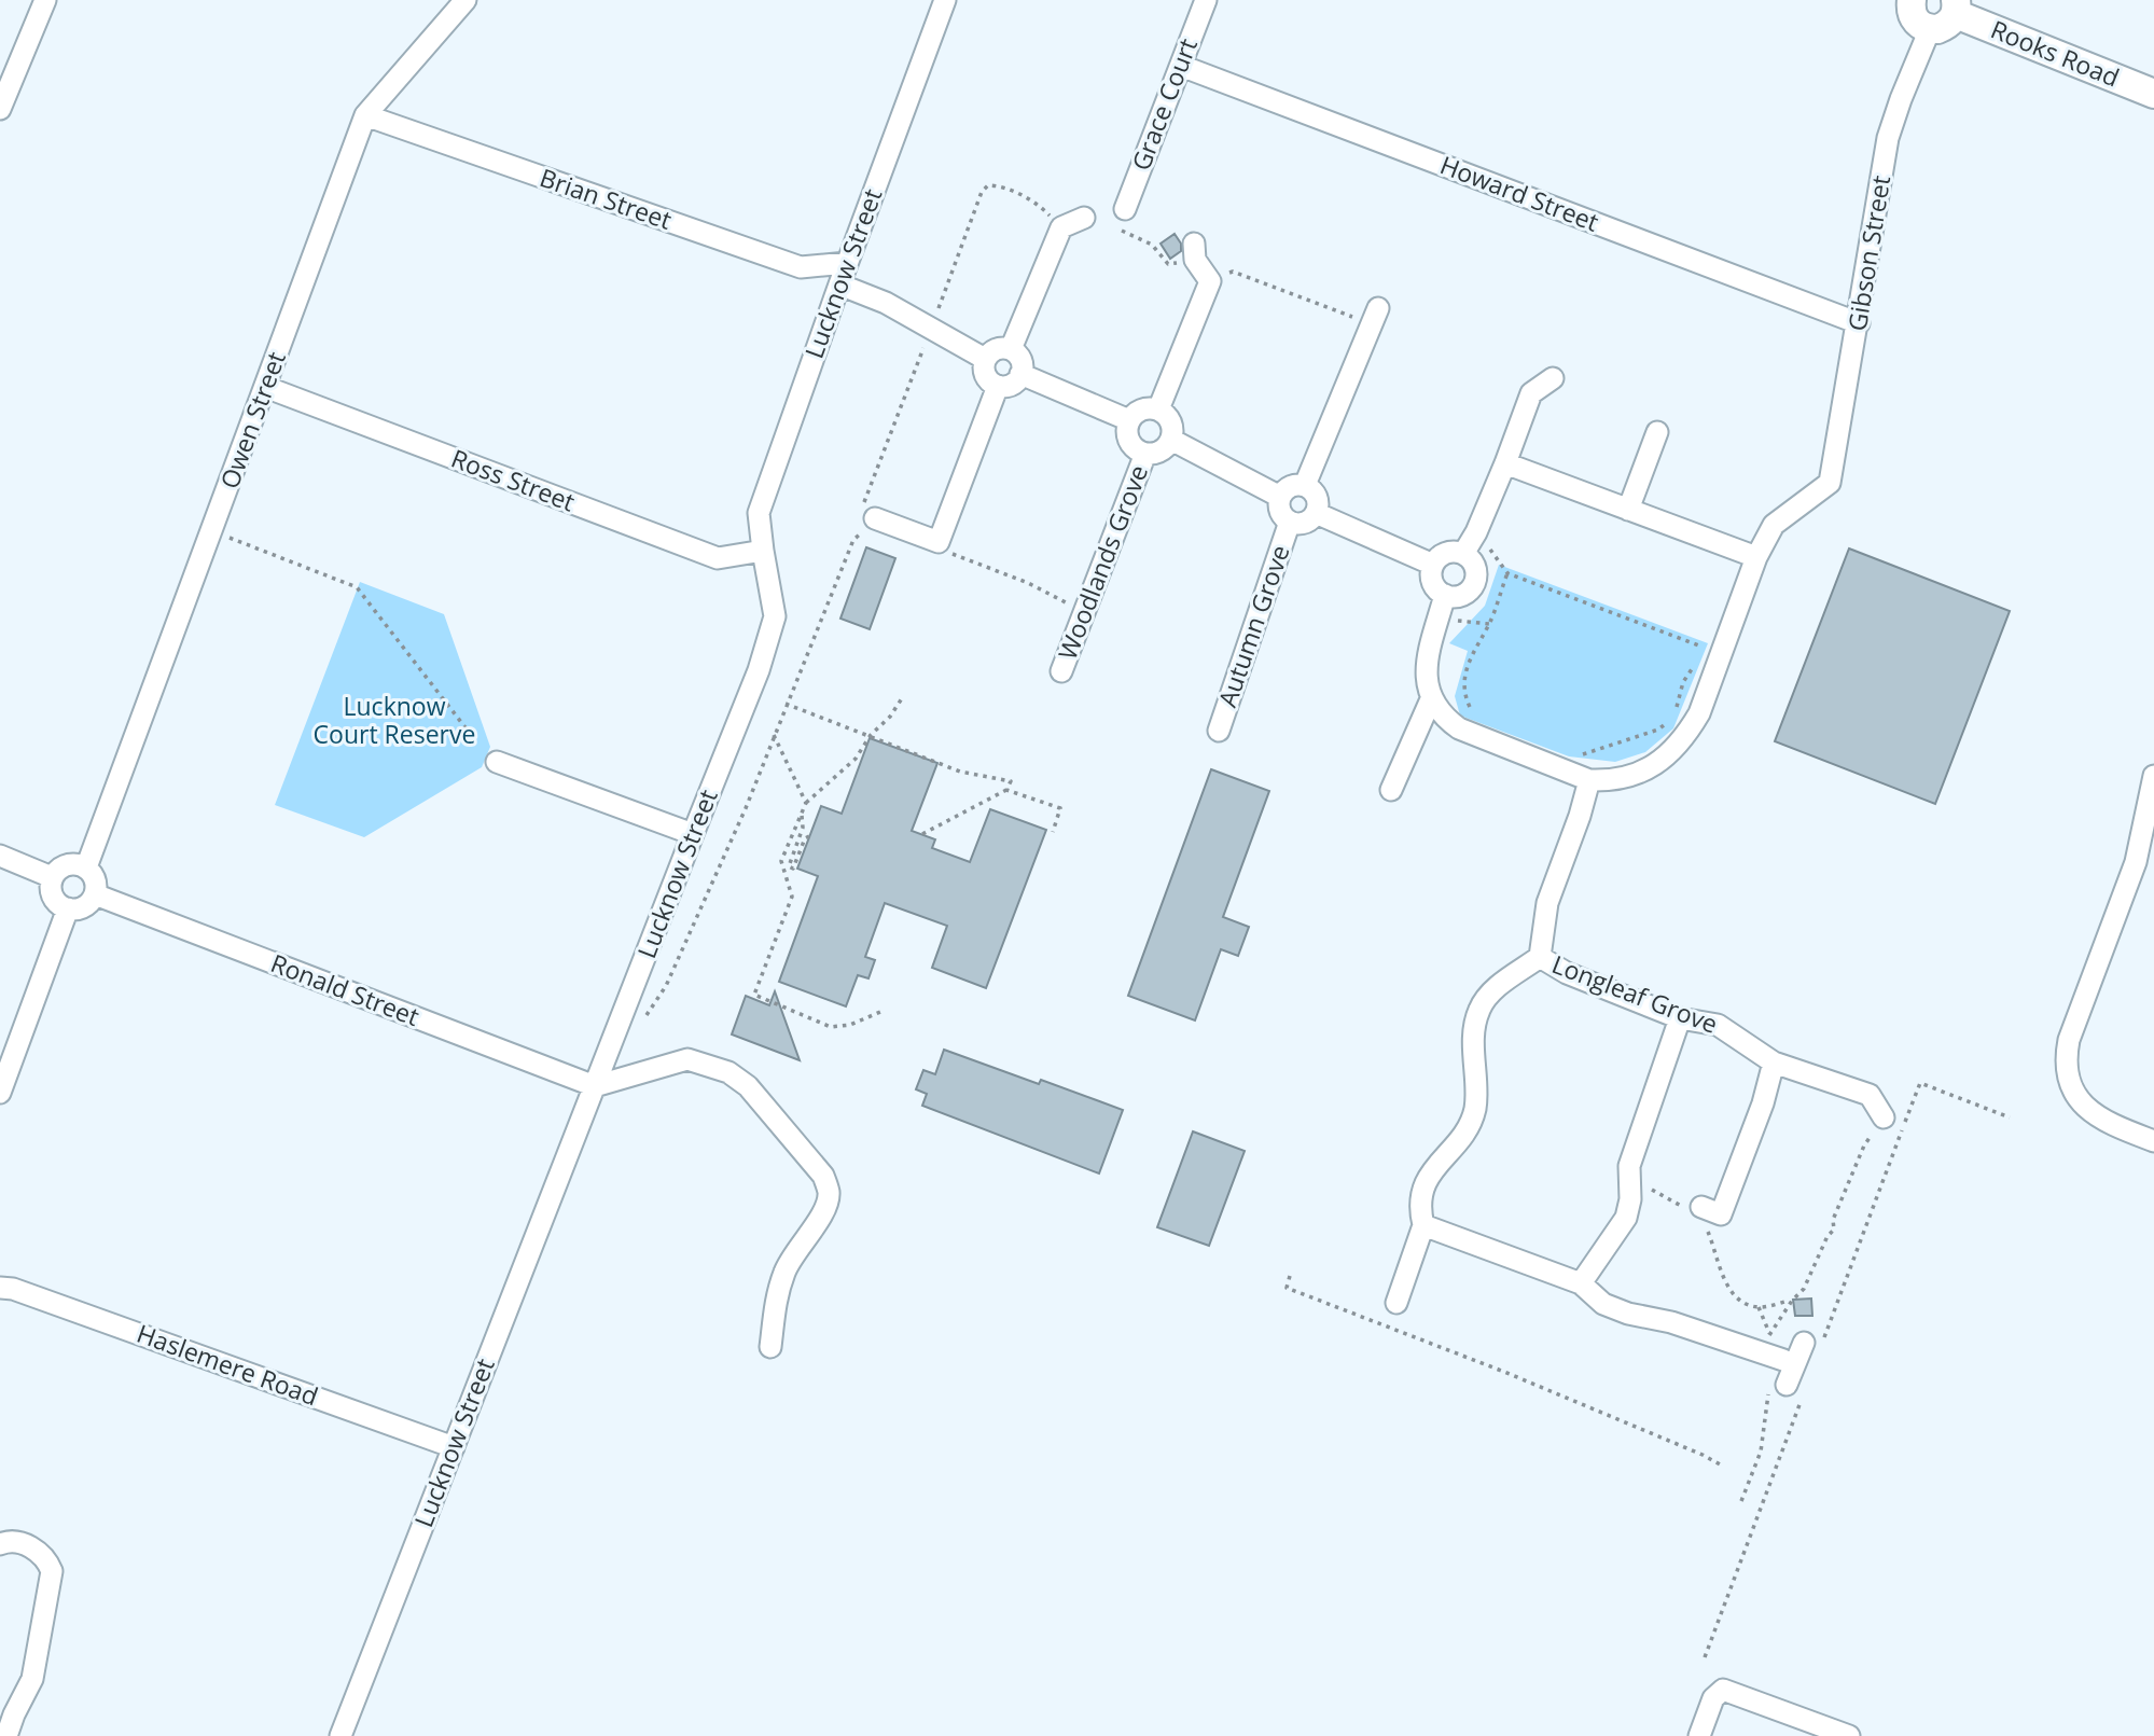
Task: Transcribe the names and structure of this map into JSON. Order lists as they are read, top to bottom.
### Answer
{
  "streets": {
    "street": [
      "Rooks Road",
      "Grace Court",
      "Howard Street",
      "Brian Street",
      "Gibson Street",
      "Lucknow Street",
      "Owen Street",
      "Ross Street",
      "Woodlands Grove",
      "Autumn Grove",
      "Ronald Street",
      "Longleaf Grove",
      "Haslemere Road"
    ]
  },
  "crossings": [
    ["Grace Court", "Howard Street"],
    ["Howard Street", "Gibson Street"],
    ["Brian Street", "Lucknow Street"],
    ["Brian Street", "Owen Street"],
    ["Lucknow Street", "Ross Street"],
    ["Lucknow Street", "Ronald Street"],
    ["Lucknow Street", "Haslemere Road"],
    ["Owen Street", "Ross Street"],
    ["Owen Street", "Ronald Street"]
  ],
  "parks": ["Lucknow Court Reserve"]
}
